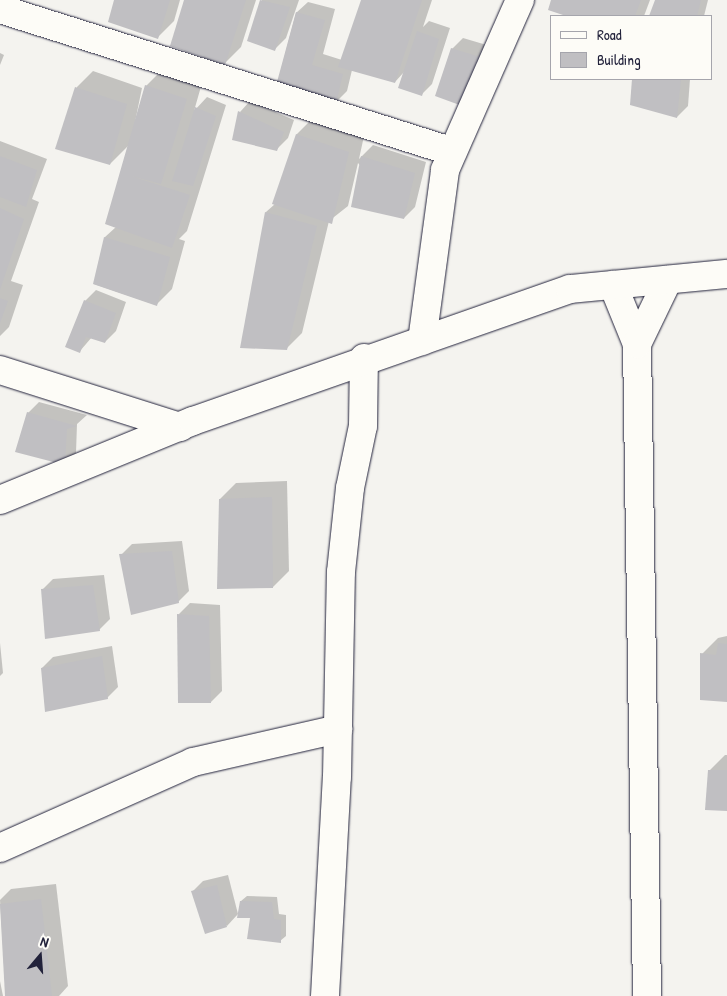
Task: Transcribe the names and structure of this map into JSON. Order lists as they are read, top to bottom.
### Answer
{
  "legend": ["Road", "Building"],
  "north": "top"
}
